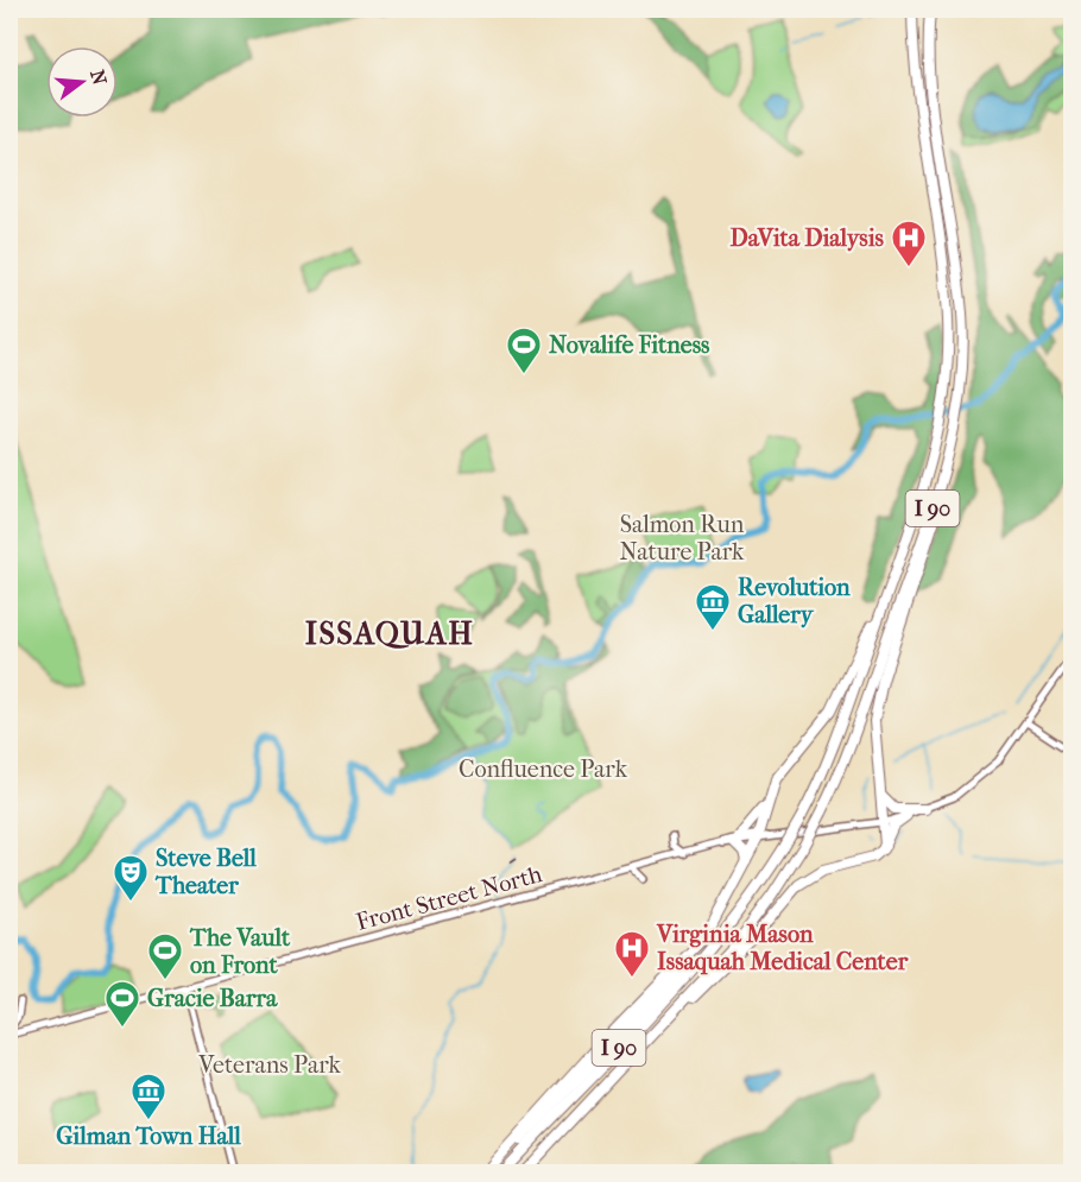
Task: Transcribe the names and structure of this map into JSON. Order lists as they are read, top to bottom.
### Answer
{
  "streets": {
    "highway": ["I 90"],
    "main road": ["Front Street North"]
  },
  "districts": ["ISSAQUAH"],
  "parks": ["Salmon Run Nature Park", "Confluence Park", "Veterans Park"],
  "places": {
    "hospital": ["DaVita Dialysis", "Virginia Mason Issaquah Medical Center"],
    "sports": ["Novalife Fitness", "The Vault on Front", "Gracie Barra"],
    "museum": ["Revolution Gallery", "Gilman Town Hall"],
    "theatre": ["Steve Bell Theater"]
  },
  "north": "right"
}
